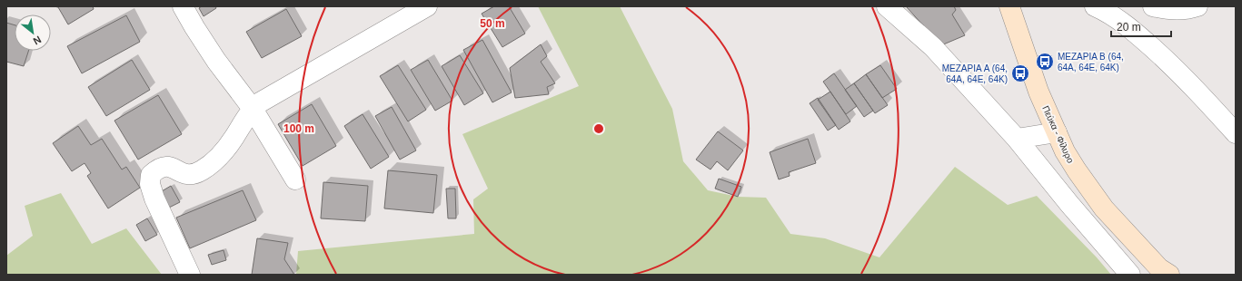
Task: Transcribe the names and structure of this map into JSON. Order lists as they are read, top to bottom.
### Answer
{
  "streets": {
    "main road": ["Πεύκα - Φίλυρο"]
  },
  "places": {
    "bus stop": ["ΜΕΖΑΡΙΑ B (64, 64Α, 64Ε, 64Κ)", "ΜΕΖΑΡΙΑ A (64, 64Α, 64Ε, 64Κ)"]
  },
  "scale_bar": "20 m",
  "north": "bottom right",
  "rings": ["50 m", "100 m"]
}
